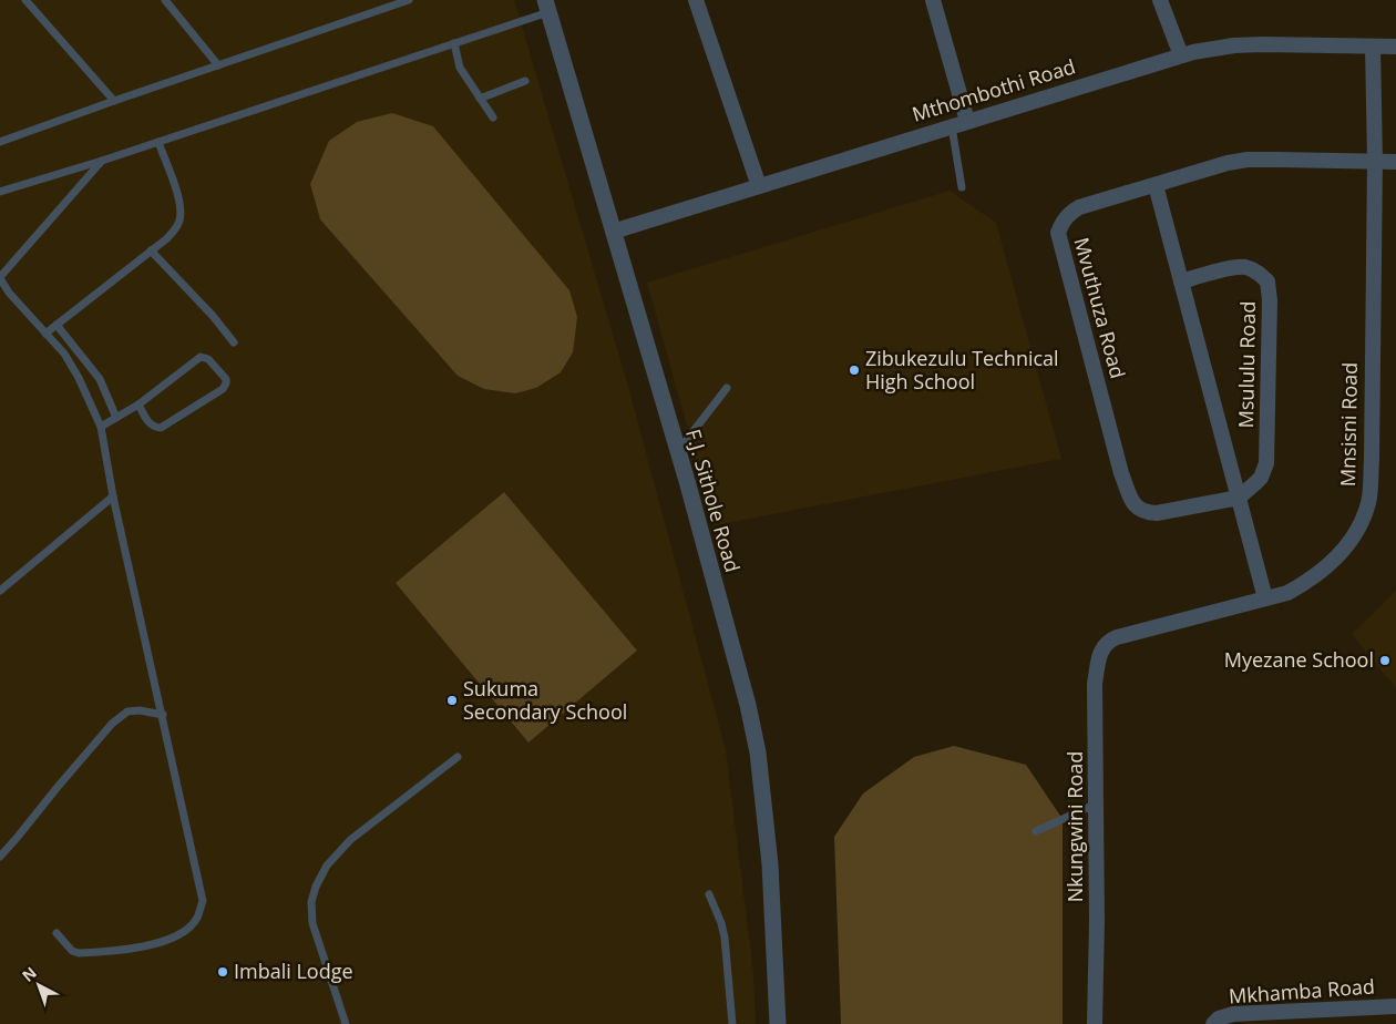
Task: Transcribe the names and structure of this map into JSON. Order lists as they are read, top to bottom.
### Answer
{
  "streets": {
    "street": [
      "Mthombothi Road",
      "Mvuthuza Road",
      "Msululu Road",
      "Mnsisni Road",
      "F.J. Sithole Road",
      "Nkungwini Road",
      "Mkhamba Road"
    ]
  },
  "crossings": [
    ["Mthombothi Road", "Mnsisni Road"],
    ["Mthombothi Road", "F.J. Sithole Road"],
    ["Mvuthuza Road", "Msululu Road"],
    ["Mvuthuza Road", "Mnsisni Road"],
    ["Msululu Road", "Mnsisni Road"],
    ["Mnsisni Road", "Nkungwini Road"]
  ],
  "places": [
    "Zibukezulu Technical High School",
    "Myezane School",
    "Sukuma Secondary School",
    "Imbali Lodge"
  ],
  "north": "top left"
}
